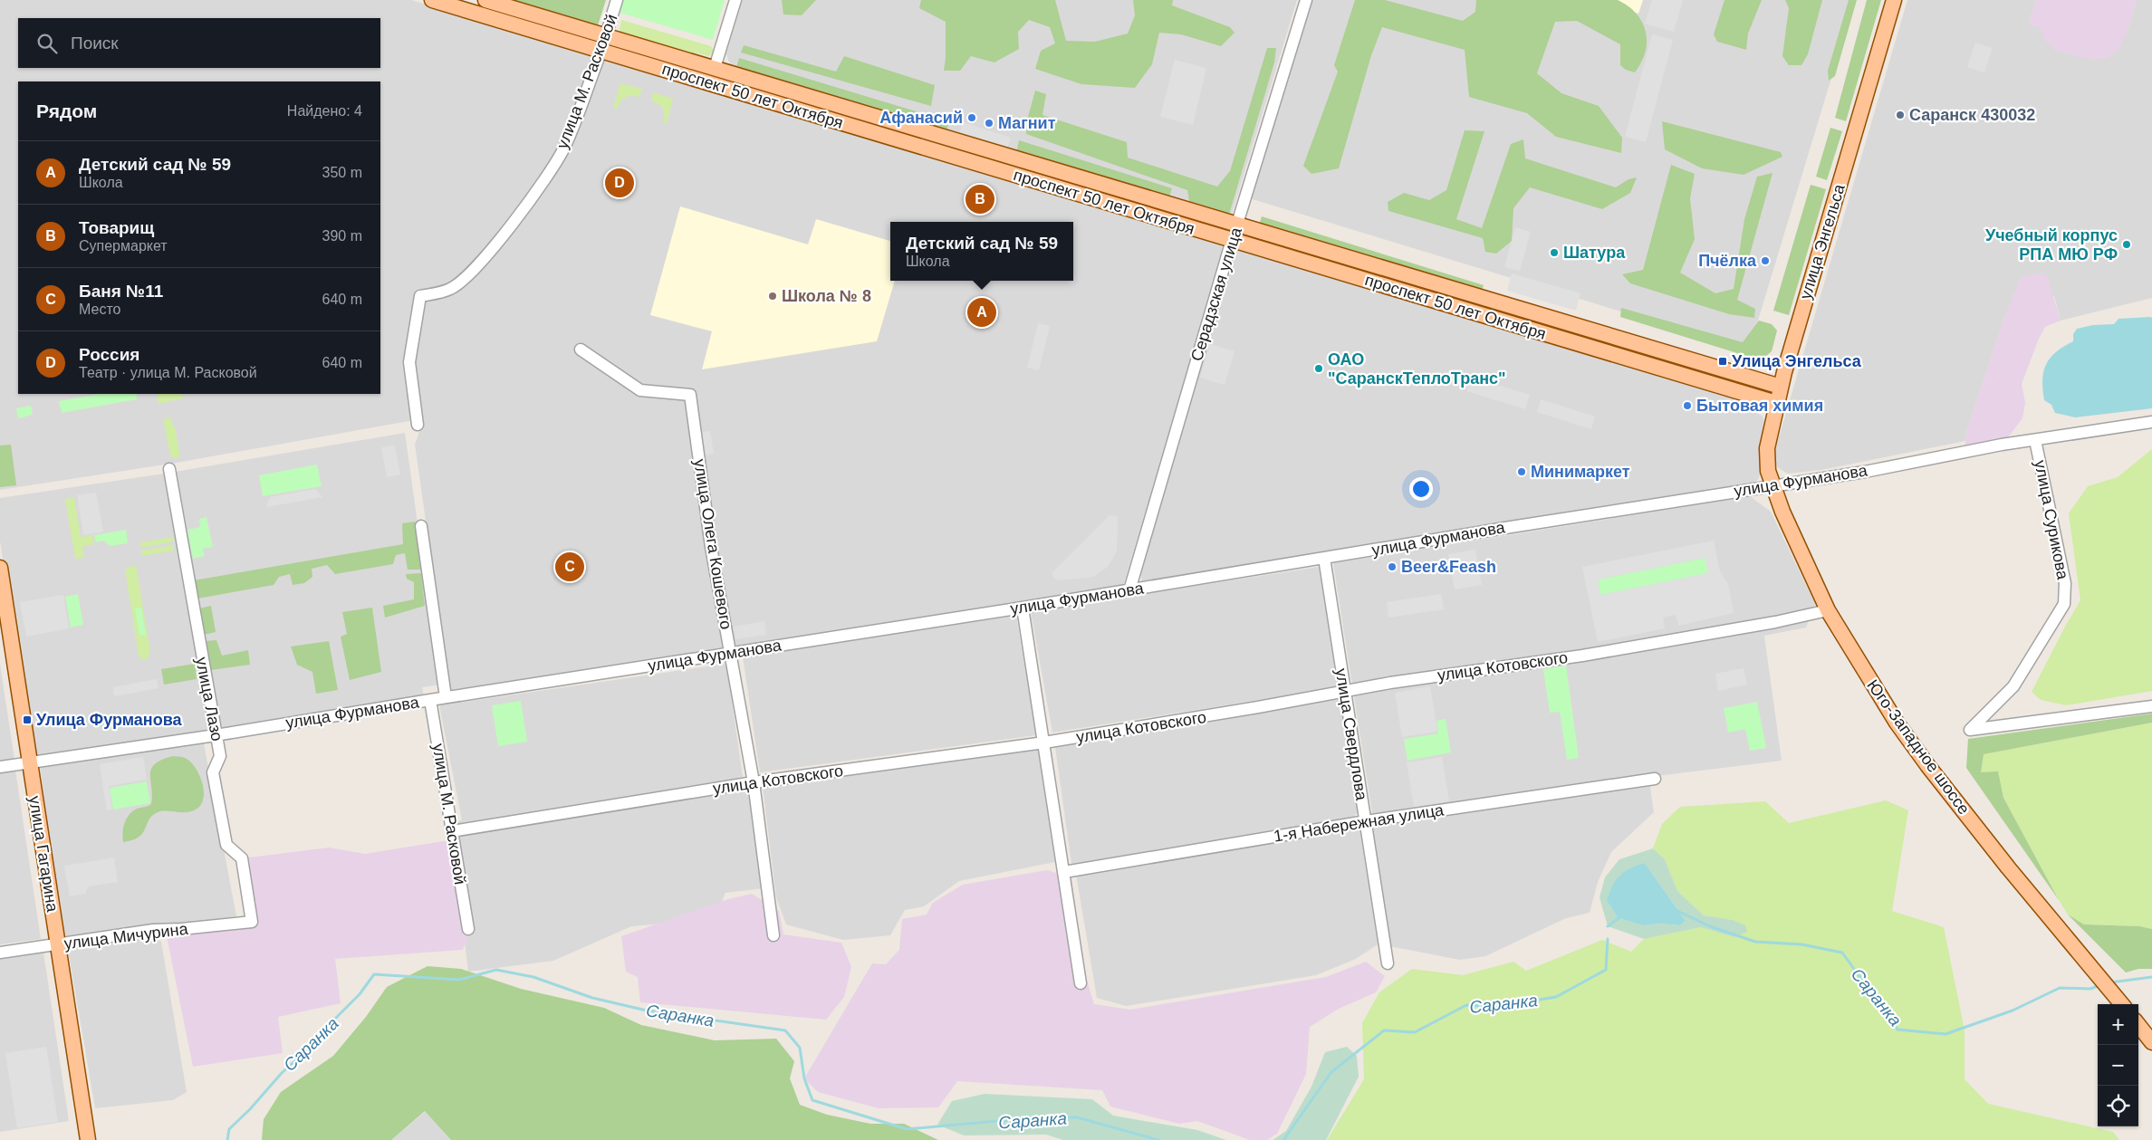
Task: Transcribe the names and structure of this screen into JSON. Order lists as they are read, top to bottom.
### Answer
{
  "streets": {
    "main road": [
      "улица М. Расковой",
      "проспект 50 лет Октября",
      "улица Энгельса",
      "Серадзская улица",
      "Юго-Западное шоссе",
      "улица Гагарина"
    ],
    "street": [
      "улица Фурманова",
      "улица Сурикова",
      "улица Олега Кошевого",
      "улица Котовского",
      "улица Лазо",
      "улица Свердлова",
      "1-я Набережная улица",
      "улица Мичурина"
    ]
  },
  "crossings": [
    ["улица М. Расковой", "проспект 50 лет Октября"],
    ["улица М. Расковой", "улица Фурманова"],
    ["улица М. Расковой", "улица Котовского"],
    ["проспект 50 лет Октября", "улица Энгельса"],
    ["проспект 50 лет Октября", "Серадзская улица"],
    ["улица Энгельса", "улица Фурманова"],
    ["улица Энгельса", "Юго-Западное шоссе"],
    ["Серадзская улица", "улица Фурманова"],
    ["улица Фурманова", "улица Сурикова"],
    ["улица Фурманова", "улица Олега Кошевого"],
    ["улица Фурманова", "улица Лазо"],
    ["улица Фурманова", "улица Свердлова"],
    ["улица Фурманова", "Юго-Западное шоссе"],
    ["улица Фурманова", "улица Гагарина"],
    ["улица Олега Кошевого", "улица Котовского"],
    ["улица Котовского", "улица Свердлова"],
    ["улица Котовского", "Юго-Западное шоссе"],
    ["улица Лазо", "улица Мичурина"],
    ["улица Свердлова", "1-я Набережная улица"],
    ["улица Гагарина", "улица Мичурина"]
  ],
  "water": ["Саранка"],
  "places": {
    "other": [
      "Саранск 430032",
      "Афанасий",
      "Магнит",
      "Учебный корпус РПА МЮ РФ",
      "Шатура",
      "Пчёлка",
      "Школа № 8",
      "ОАО \"СаранскТеплоТранс\"",
      "Бытовая химия",
      "Минимаркет",
      "Beer&Feash"
    ],
    "transit": ["Улица Энгельса", "Улица Фурманова"]
  },
  "page": {
    "search": "Поиск",
    "heading": ["Рядом", "Найдено: 4"],
    "list": [
      {
        "mark": "A",
        "name": "Детский сад № 59",
        "note": "Школа",
        "value": "350 m"
      },
      {
        "mark": "B",
        "name": "Товарищ",
        "note": "Супермаркет",
        "value": "390 m"
      },
      {
        "mark": "C",
        "name": "Баня №11",
        "note": "Место",
        "value": "640 m"
      },
      {
        "mark": "D",
        "name": "Россия",
        "note": "Театр · улица М. Расковой",
        "value": "640 m"
      }
    ],
    "pins": [
      "D",
      "B",
      "A",
      "C"
    ],
    "popup": ["Детский сад № 59", "Школа"],
    "map_buttons": ["+", "−"]
  }
}
